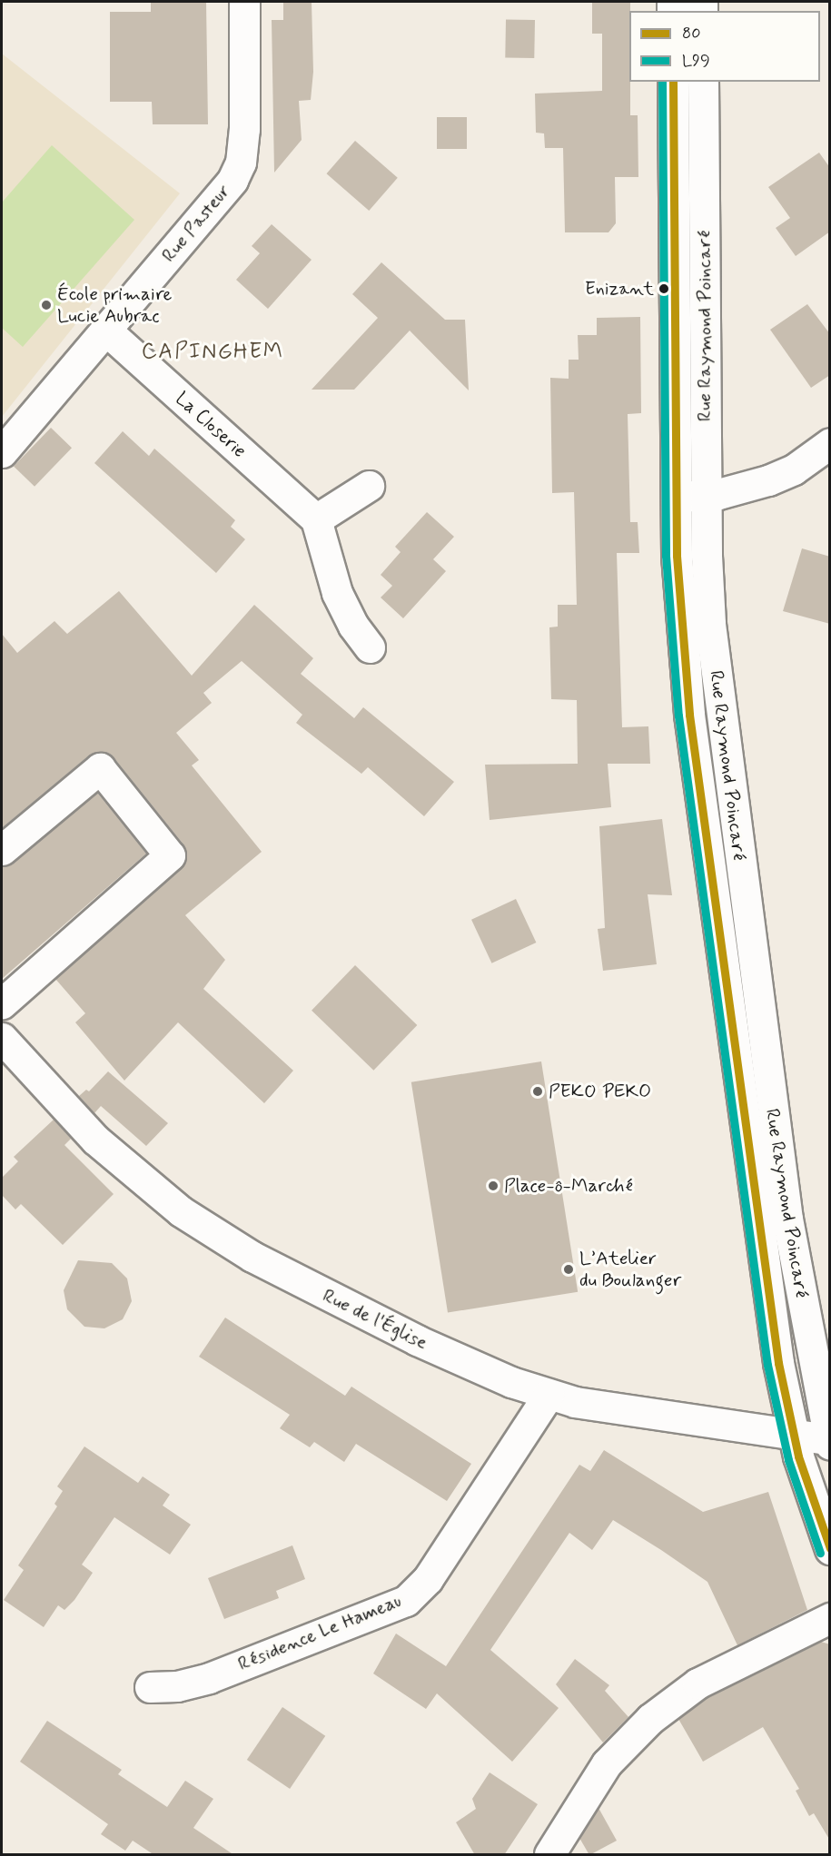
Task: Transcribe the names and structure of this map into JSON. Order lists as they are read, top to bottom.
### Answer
{
  "streets": {
    "street": [
      "Rue Pasteur",
      "Rue Raymond Poincaré",
      "La Closerie",
      "Rue de l'Église",
      "Résidence Le Hameau"
    ]
  },
  "crossings": [
    ["Rue Pasteur", "La Closerie"],
    ["Rue Raymond Poincaré", "Rue de l'Église"],
    ["Rue de l'Église", "Résidence Le Hameau"]
  ],
  "districts": ["CAPINGHEM"],
  "places": [
    "Enizant",
    "École primaire Lucie Aubrac",
    "PEKO PEKO",
    "Place-ô-Marché",
    "L’Atelier du Boulanger"
  ],
  "lines": ["transit line 80", "transit line L99"],
  "legend": ["80", "L99"]
}
